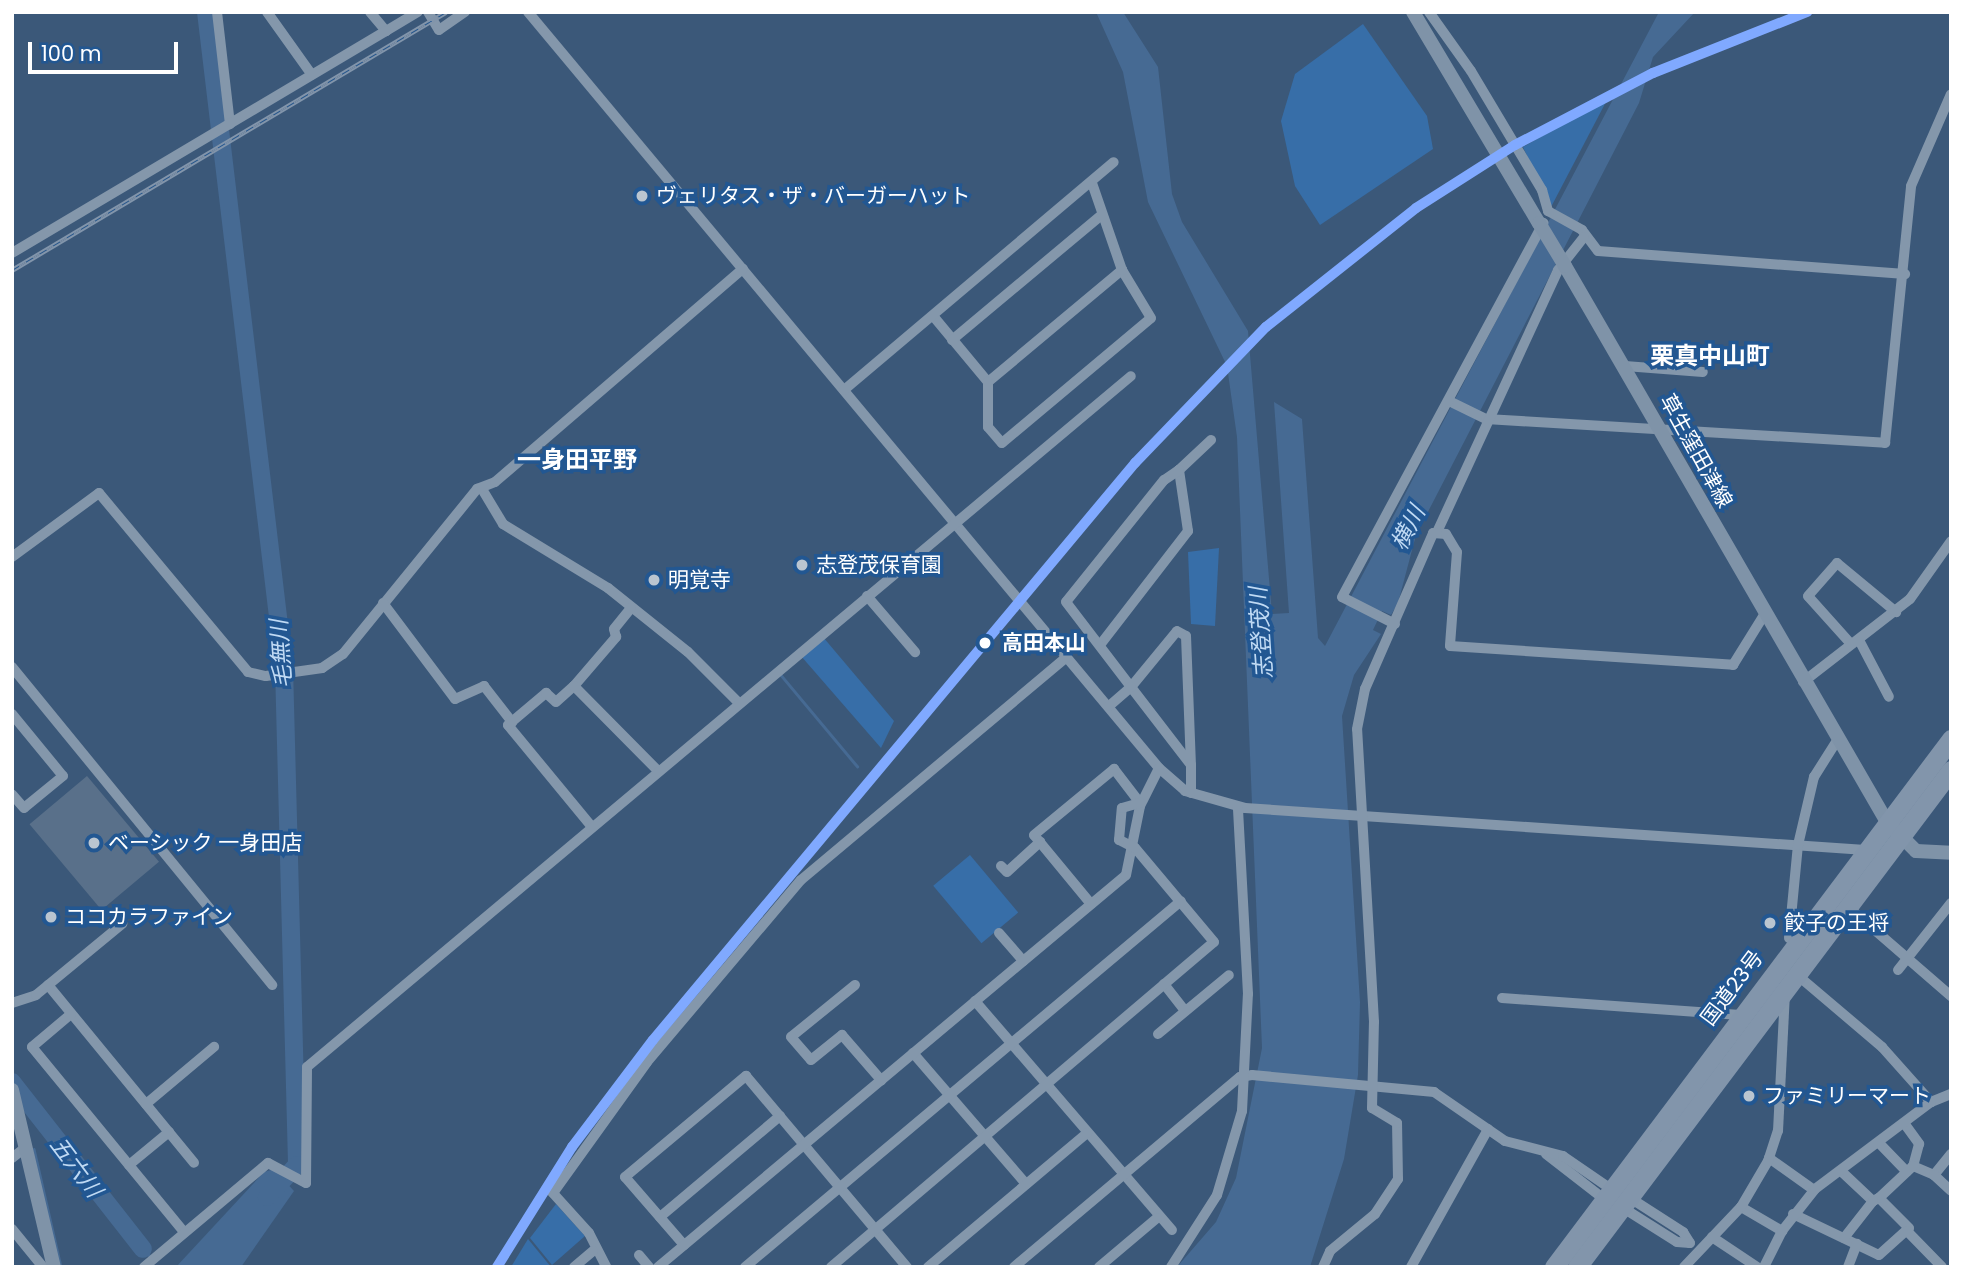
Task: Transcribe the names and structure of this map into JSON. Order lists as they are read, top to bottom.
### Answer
{
  "streets": {
    "highway": ["国道23号"],
    "main road": ["草生窪田津線"]
  },
  "crossings": [
    ["草生窪田津線", "国道23号"]
  ],
  "districts": ["栗真中山町", "一身田平野"],
  "water": [
    "横川",
    "志登茂川",
    "毛無川",
    "五六川"
  ],
  "places": [
    "ヴェリタス・ザ・バーガーハット",
    "志登茂保育園",
    "明覚寺",
    "高田本山",
    "ベーシック 一身田店",
    "ココカラファイン",
    "餃子の王将",
    "ファミリーマート"
  ],
  "scale_bar": "100 m"
}
